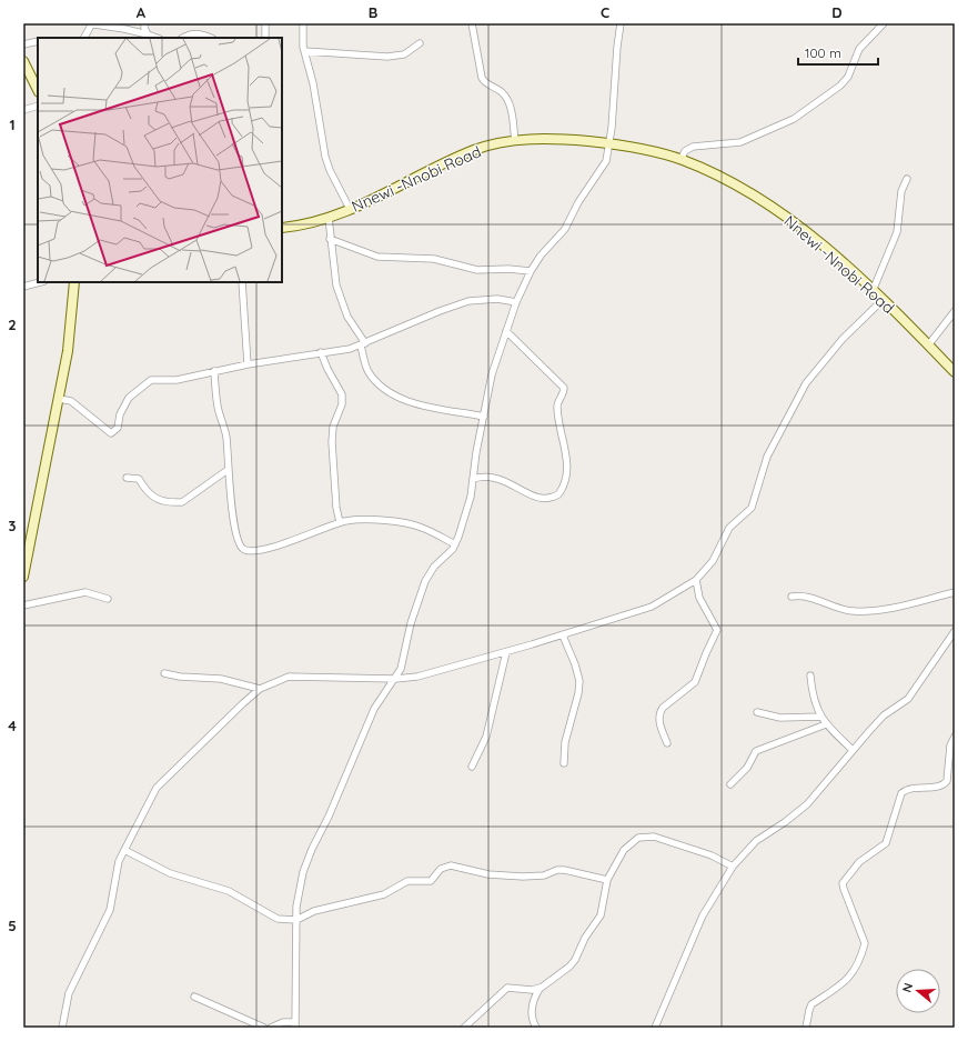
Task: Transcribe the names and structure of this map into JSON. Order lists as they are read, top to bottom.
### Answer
{
  "streets": {
    "main road": ["Nnewi -Nnobi Road"]
  },
  "scale_bar": "100 m",
  "north": "left",
  "grid": {
    "columns": [
      "A",
      "B",
      "C",
      "D"
    ],
    "rows": [
      "1",
      "2",
      "3",
      "4",
      "5"
    ]
  }
}
